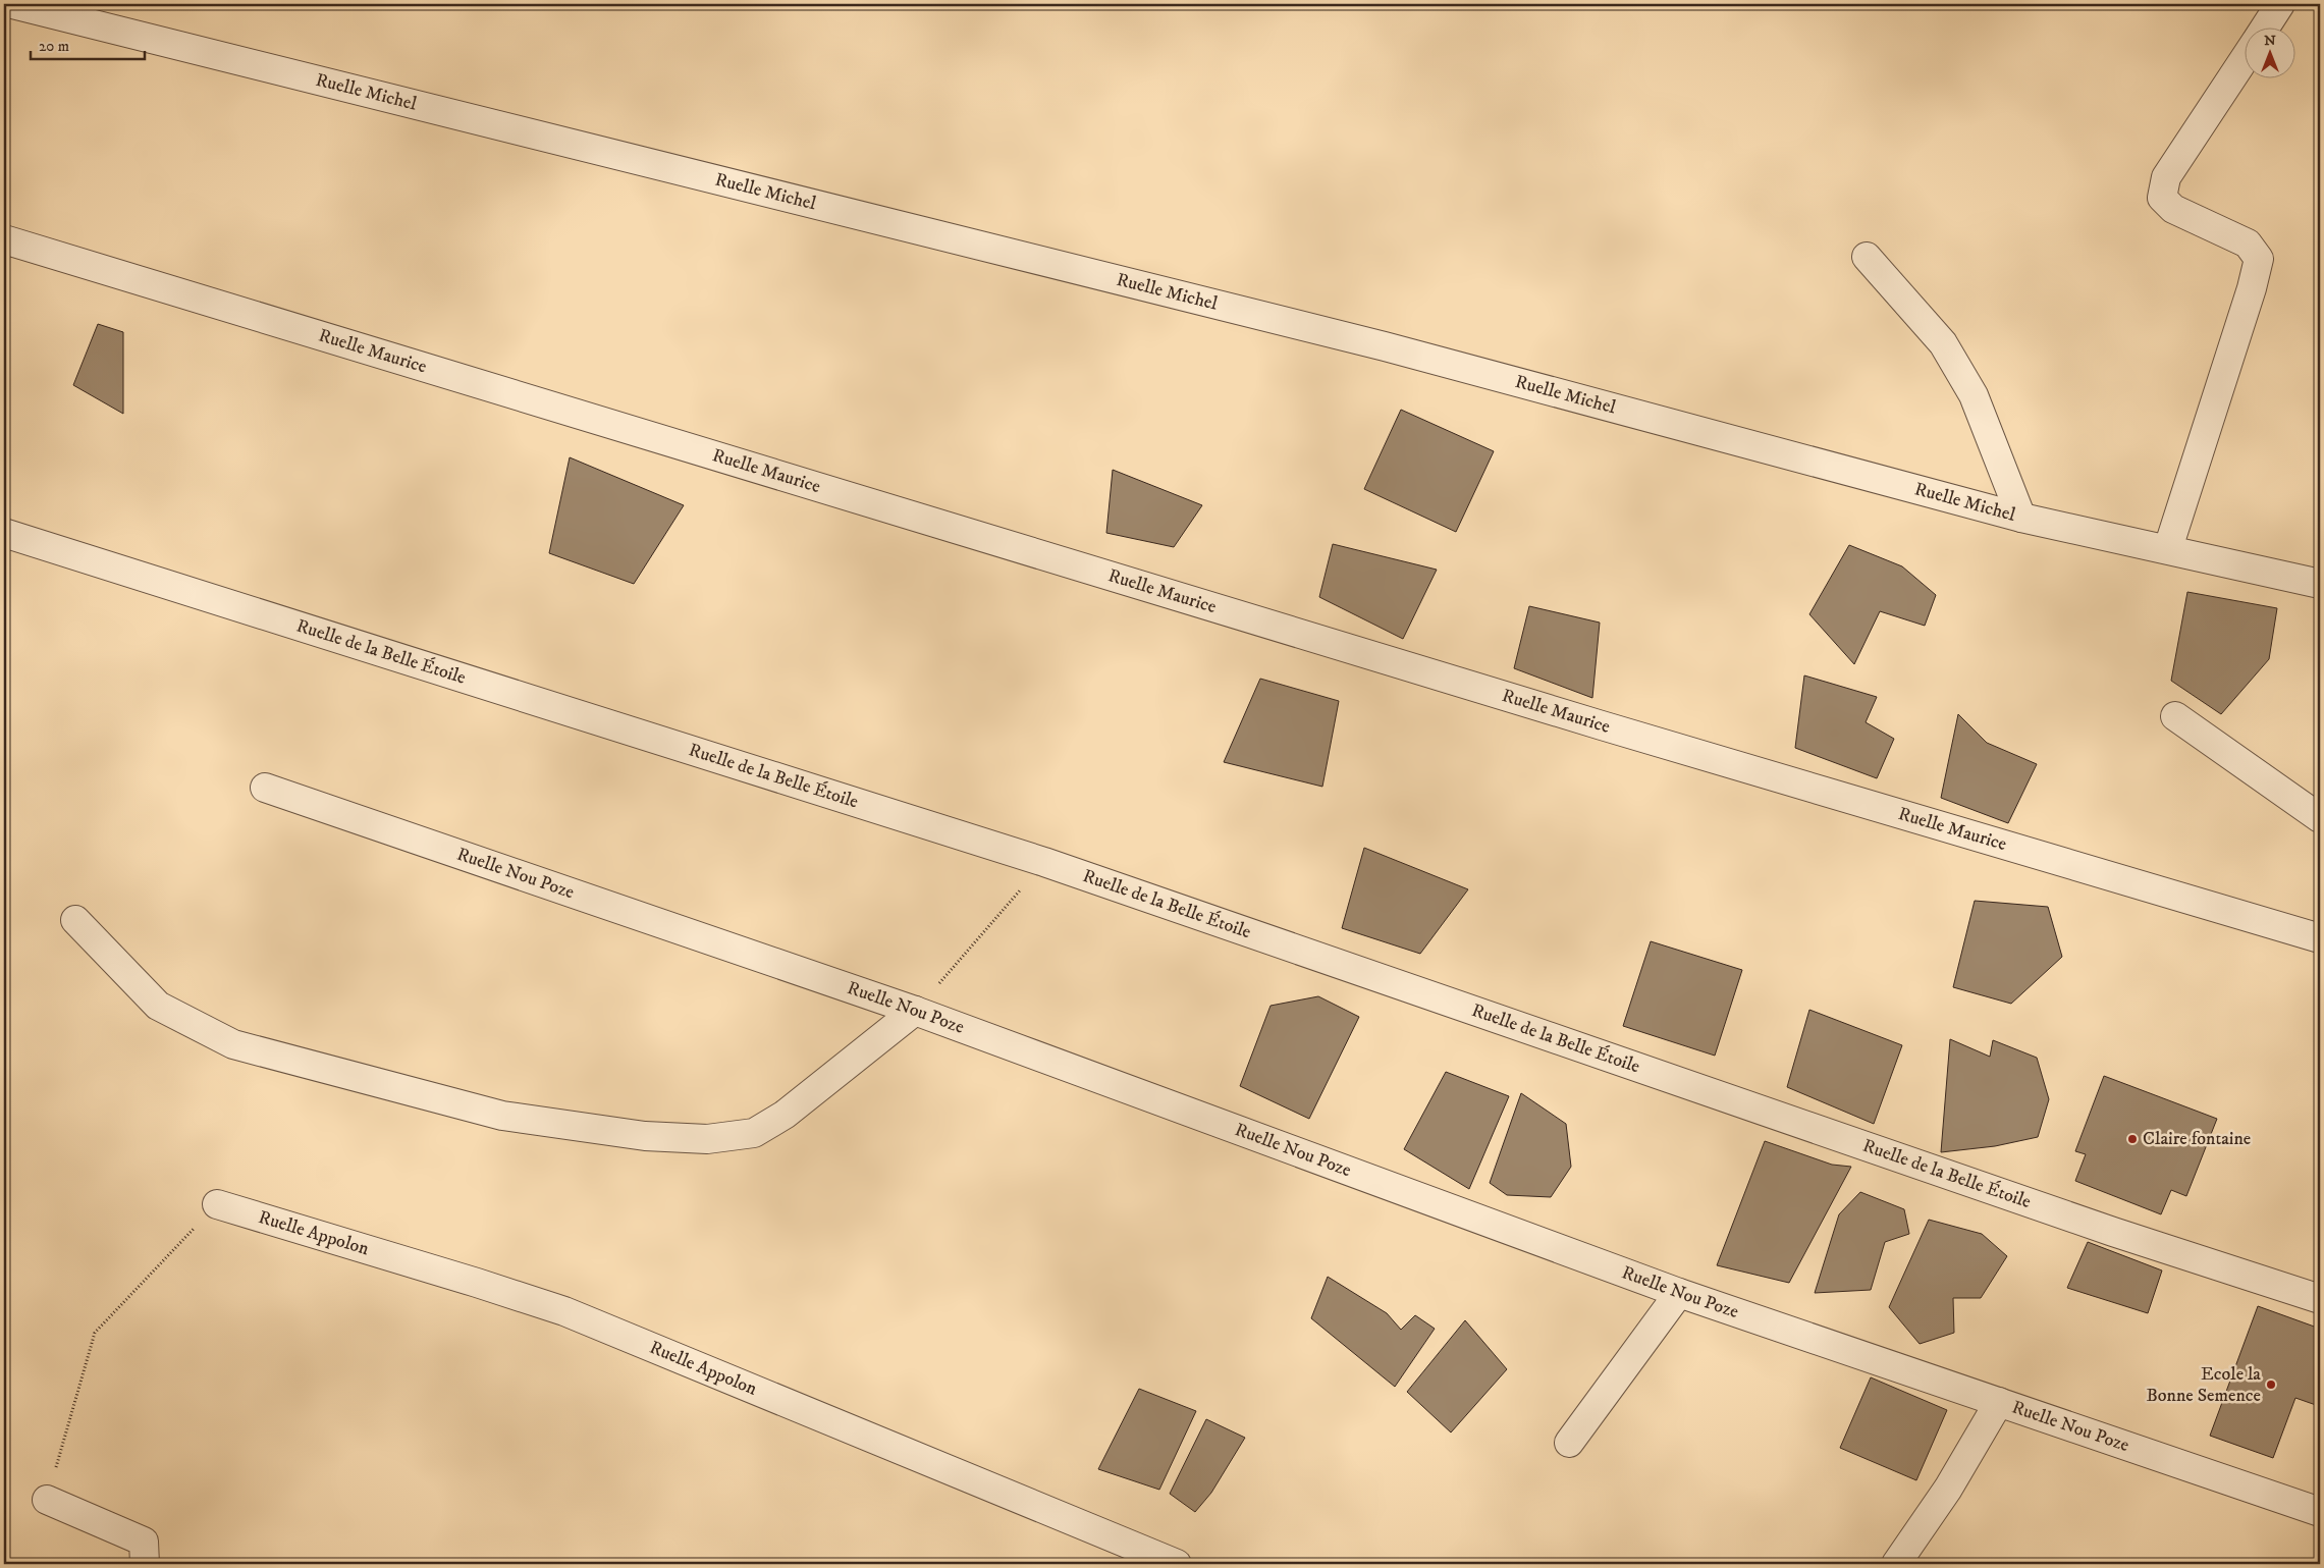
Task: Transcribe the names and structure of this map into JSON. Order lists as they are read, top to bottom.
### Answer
{
  "streets": {
    "street": [
      "Ruelle Michel",
      "Ruelle Maurice",
      "Ruelle de la Belle Étoile",
      "Ruelle Nou Poze",
      "Ruelle Appolon"
    ]
  },
  "places": ["Claire fontaine", "Ecole la Bonne Semence"],
  "scale_bar": "20 m",
  "north": "top"
}
